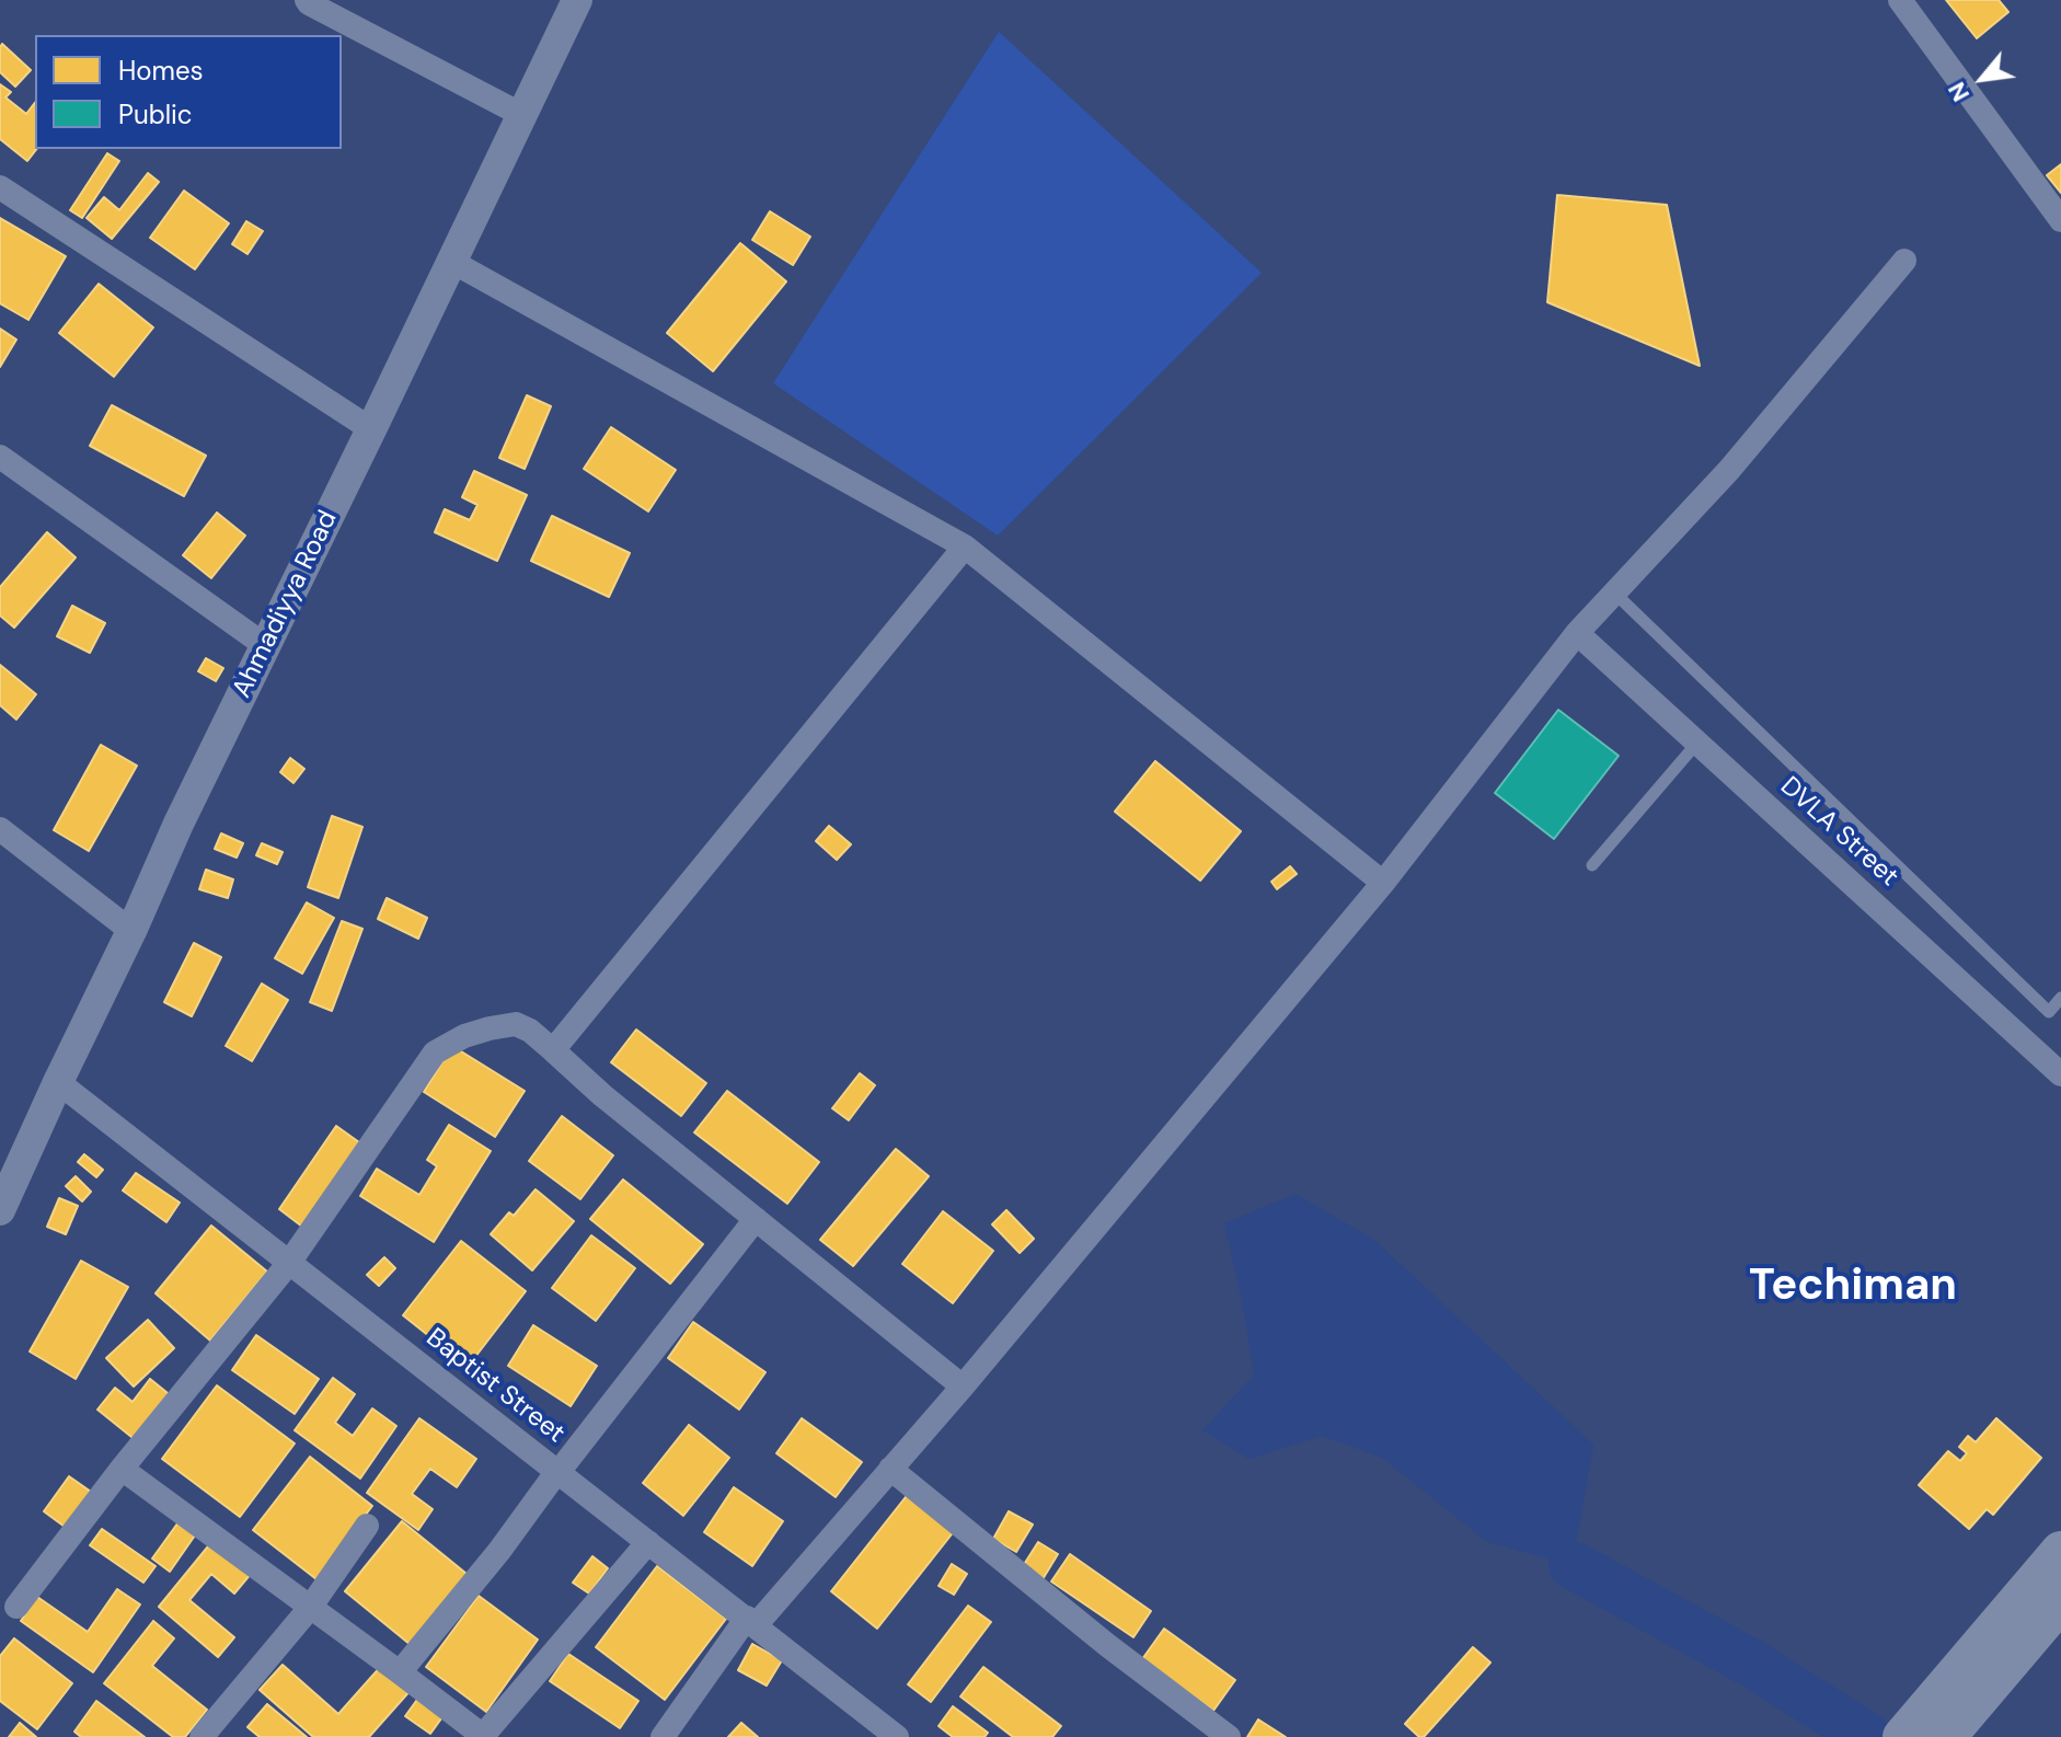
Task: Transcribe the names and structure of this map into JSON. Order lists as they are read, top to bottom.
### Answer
{
  "streets": {
    "street": ["Ahmadiyya Road", "DVLA Street", "Baptist Street"]
  },
  "crossings": [
    ["Ahmadiyya Road", "Baptist Street"]
  ],
  "districts": ["Techiman"],
  "legend": ["Homes", "Public"],
  "north": "bottom left"
}
